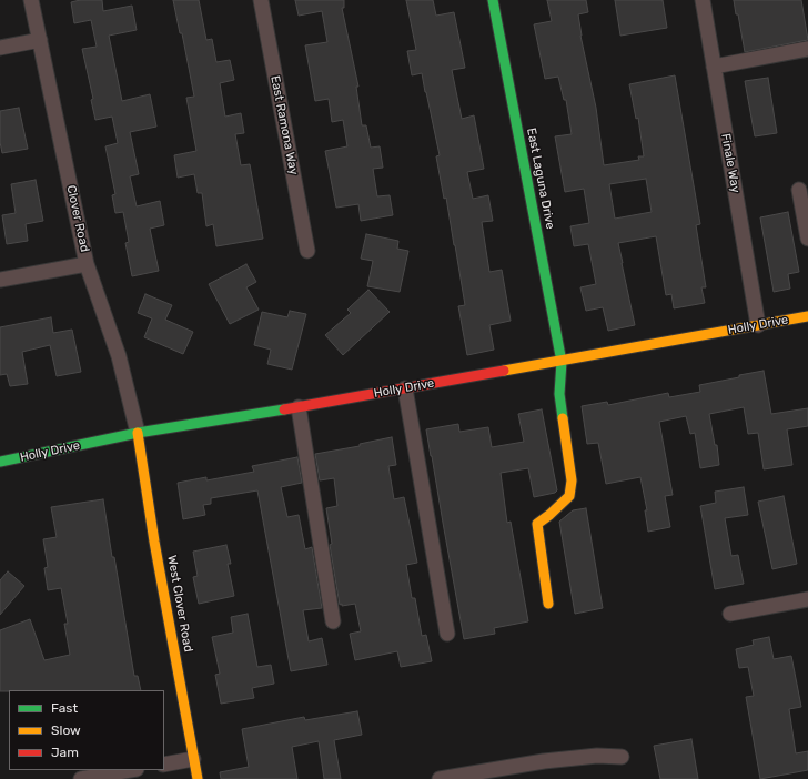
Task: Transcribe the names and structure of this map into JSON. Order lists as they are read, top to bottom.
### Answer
{
  "streets": {
    "street": [
      "East Ramona Way",
      "Finale Way",
      "East Laguna Drive",
      "Clover Road",
      "Holly Drive",
      "West Clover Road"
    ]
  },
  "crossings": [
    ["Finale Way", "Holly Drive"],
    ["East Laguna Drive", "Holly Drive"],
    ["Clover Road", "Holly Drive"],
    ["Clover Road", "West Clover Road"],
    ["Holly Drive", "West Clover Road"]
  ],
  "legend": ["Fast", "Slow", "Jam"]
}
